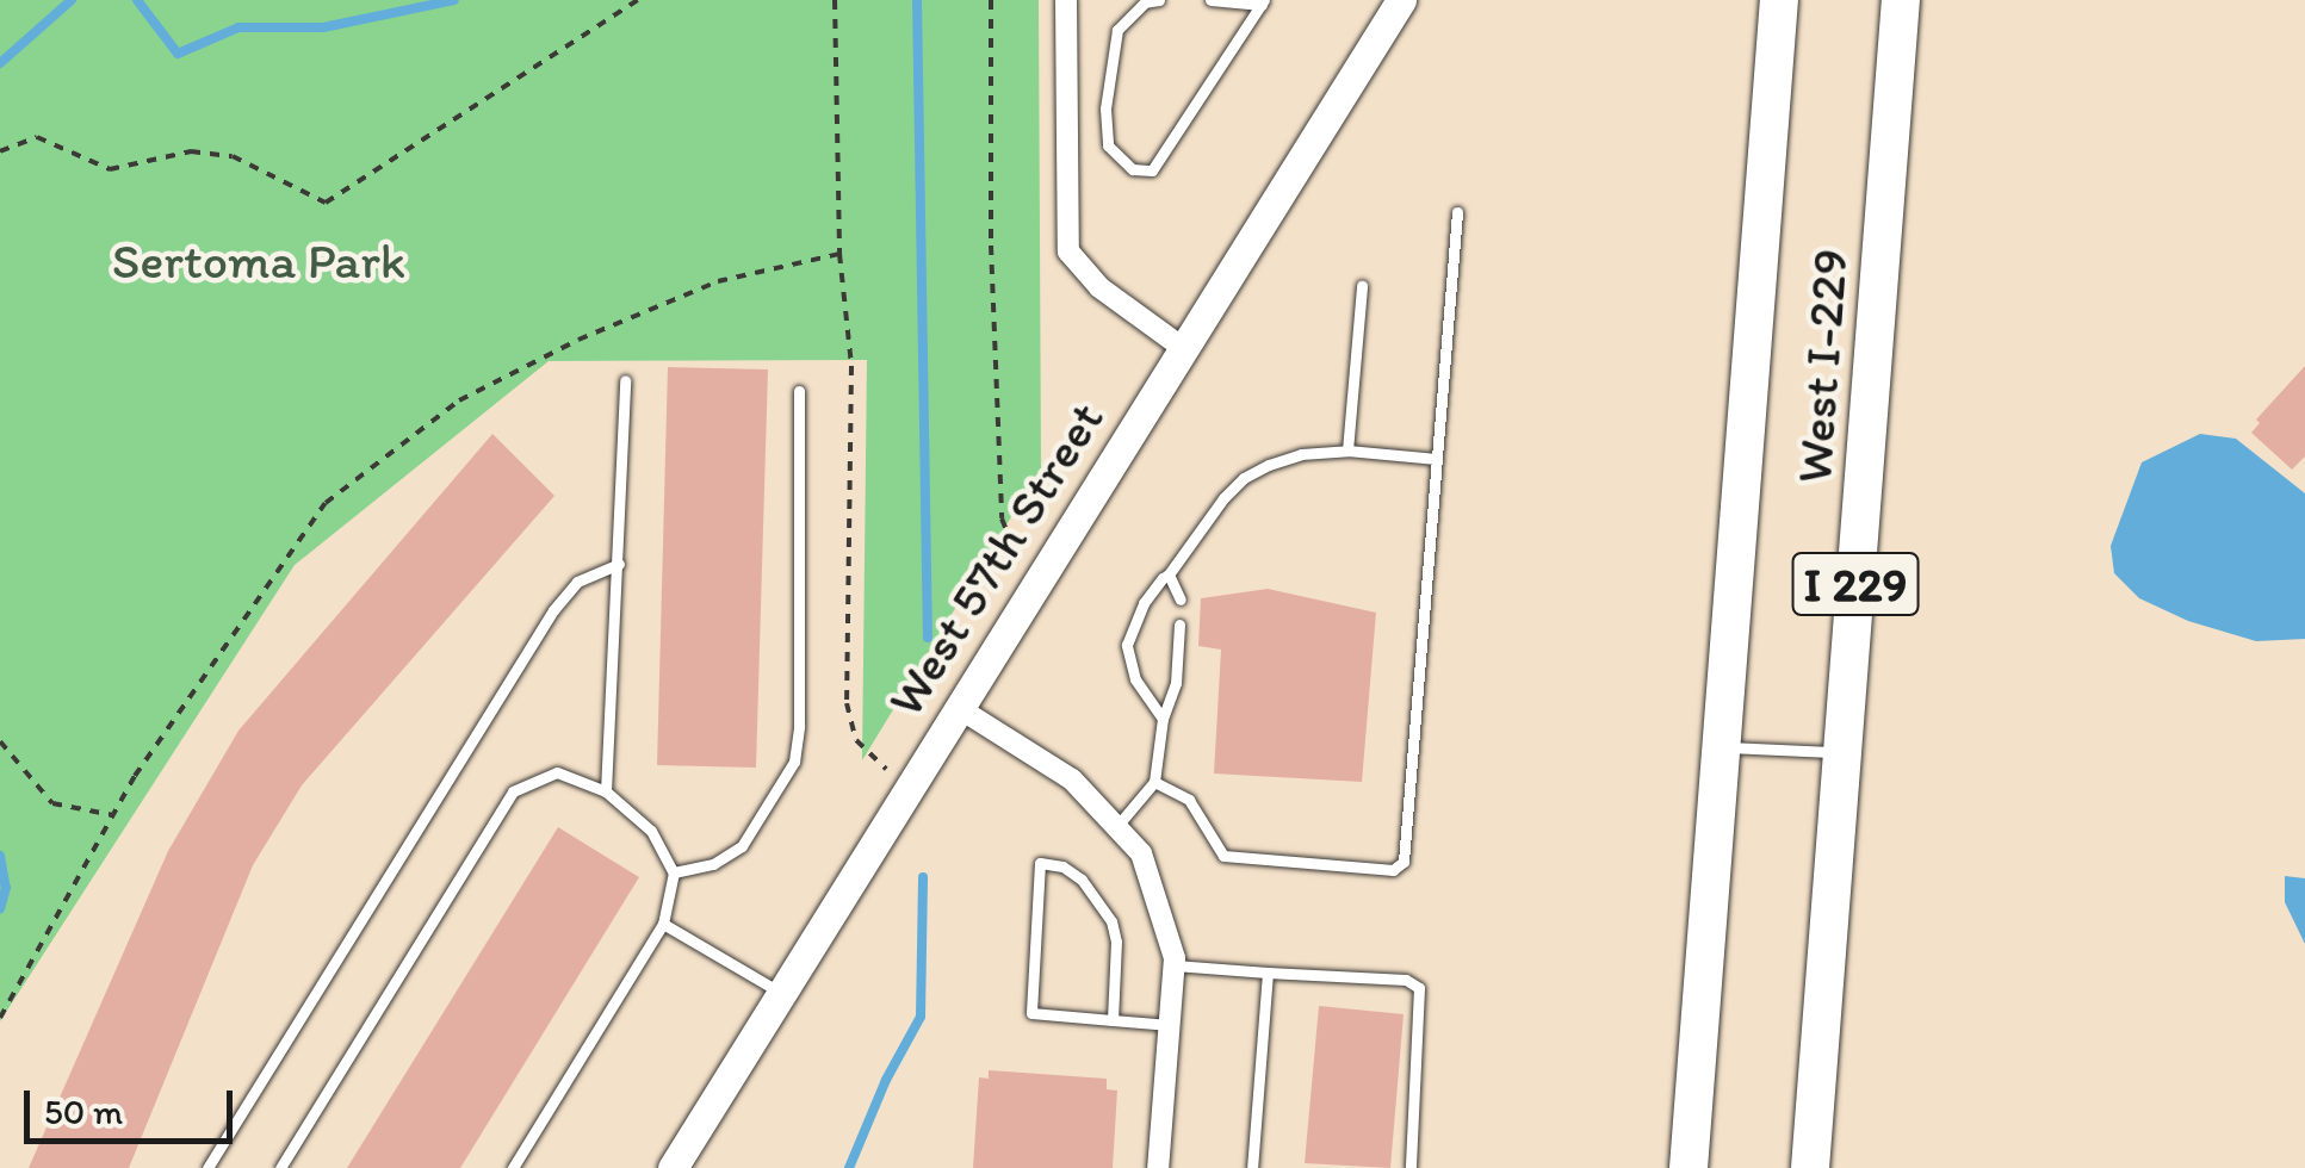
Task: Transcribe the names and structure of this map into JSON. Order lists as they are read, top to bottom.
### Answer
{
  "streets": {
    "highway": ["West I-229", "I 229"],
    "main road": ["West 57th Street"]
  },
  "parks": ["Sertoma Park"],
  "scale_bar": "50 m"
}
